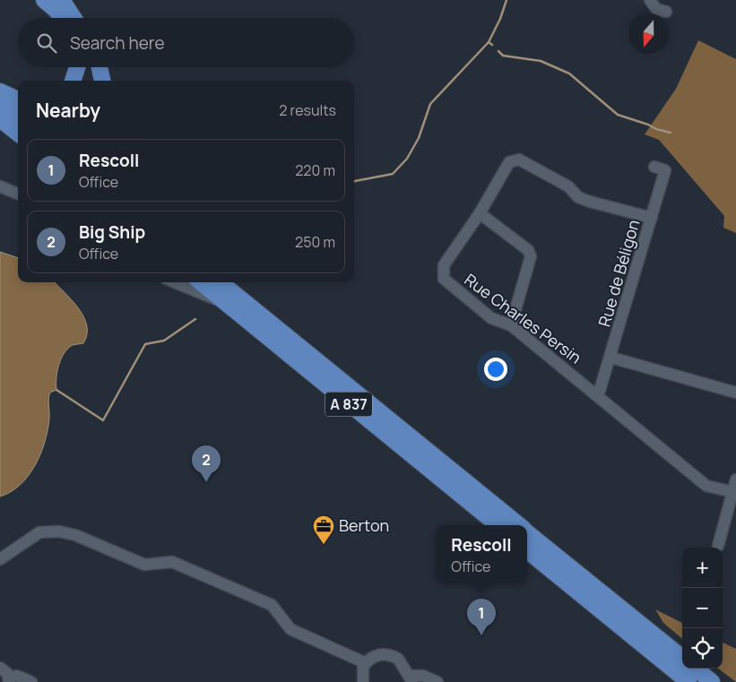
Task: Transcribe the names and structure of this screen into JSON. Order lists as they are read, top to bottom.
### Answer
{
  "streets": {
    "highway": ["A 837"],
    "street": ["Rue de Béligon", "Rue Charles Persin"]
  },
  "crossings": [
    ["Rue de Béligon", "Rue Charles Persin"]
  ],
  "places": {
    "office": ["Berton"]
  },
  "north": "bottom",
  "page": {
    "search": "Search here",
    "heading": ["Nearby", "2 results"],
    "list": [
      {
        "mark": "1",
        "name": "Rescoll",
        "note": "Office",
        "value": "220 m"
      },
      {
        "mark": "2",
        "name": "Big Ship",
        "note": "Office",
        "value": "250 m"
      }
    ],
    "pins": ["2", "1"],
    "popup": ["Rescoll", "Office"],
    "map_buttons": ["+", "−"]
  }
}
